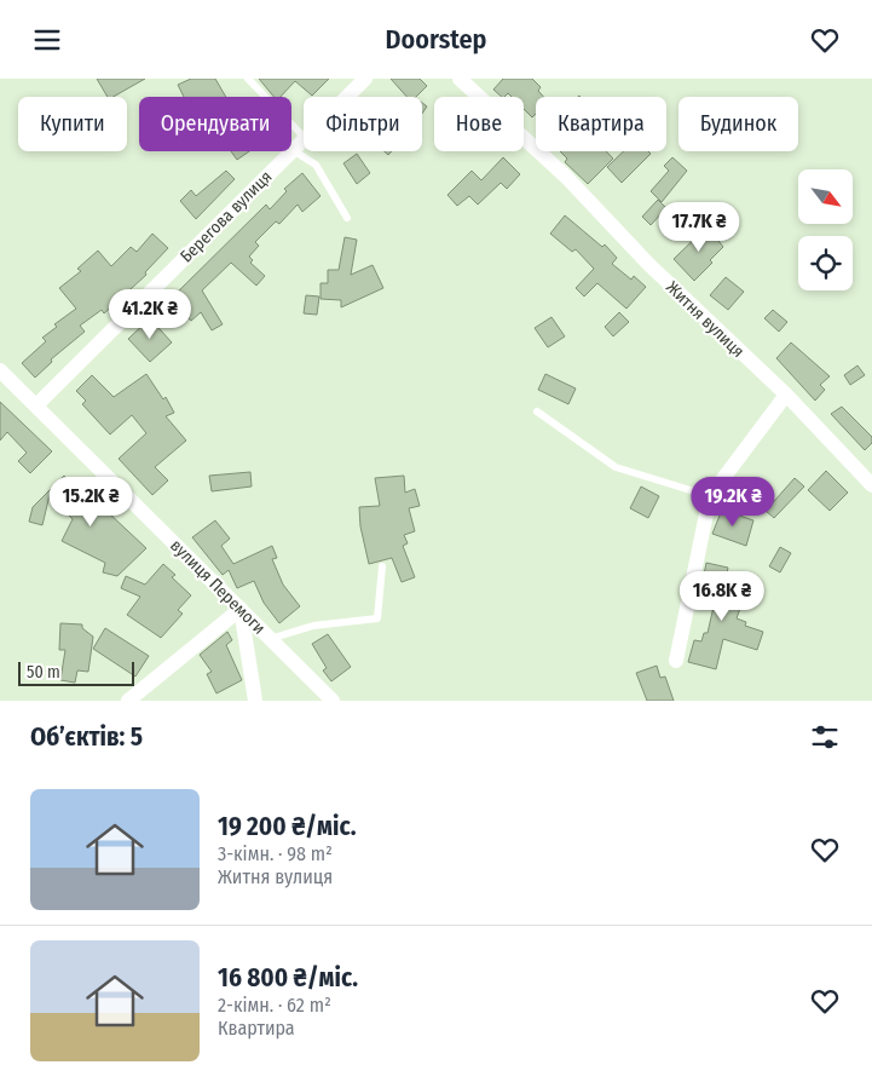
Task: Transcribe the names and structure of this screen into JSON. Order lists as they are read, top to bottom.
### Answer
{
  "streets": {
    "street": ["Берегова вулиця", "Житня вулиця", "вулиця Перемоги"]
  },
  "crossings": [
    ["Берегова вулиця", "вулиця Перемоги"]
  ],
  "scale_bar": "50 m",
  "north": "bottom right",
  "page": {
    "header": "Doorstep",
    "chip": [
      "Купити",
      "Орендувати",
      "Фільтри",
      "Нове",
      "Квартира",
      "Будинок"
    ],
    "price": [
      "17.7K ₴",
      "41.2K ₴",
      "15.2K ₴",
      "19.2K ₴",
      "16.8K ₴"
    ],
    "scale": "50 m",
    "heading": "Об’єктів: 5",
    "list": [
      {
        "name": "19 200 ₴/міс.",
        "note": "3-кімн. · 98 m² · Житня вулиця"
      },
      {
        "name": "16 800 ₴/міс.",
        "note": "2-кімн. · 62 m² · Квартира"
      }
    ]
  }
}
